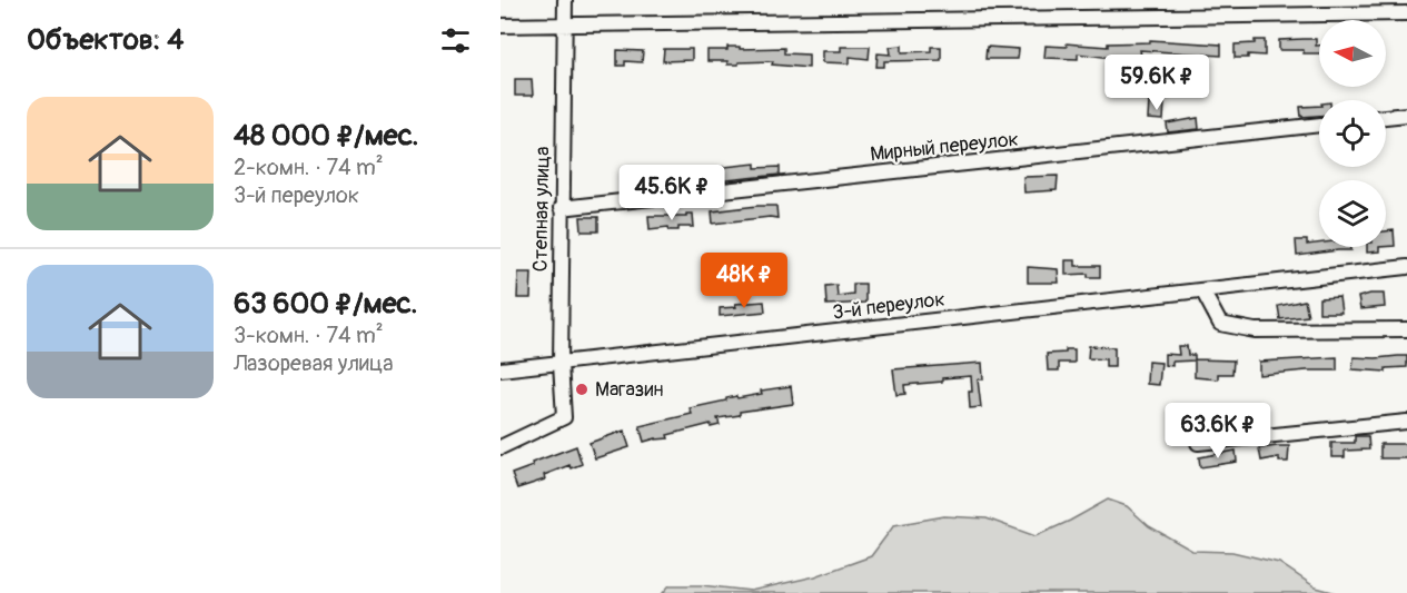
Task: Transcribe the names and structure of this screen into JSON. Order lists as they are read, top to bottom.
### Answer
{
  "streets": {
    "street": ["Мирный переулок", "Степная улица", "3-й переулок"]
  },
  "crossings": [
    ["Мирный переулок", "Степная улица"],
    ["Степная улица", "3-й переулок"]
  ],
  "places": ["Магазин"],
  "north": "left",
  "page": {
    "heading": "Объектов: 4",
    "price": [
      "59.6K ₽",
      "45.6K ₽",
      "48K ₽",
      "63.6K ₽"
    ],
    "list": [
      {
        "name": "48 000 ₽/мес.",
        "note": "2-комн. · 74 m² · 3-й переулок"
      },
      {
        "name": "63 600 ₽/мес.",
        "note": "3-комн. · 74 m² · Лазоревая улица"
      }
    ]
  }
}
